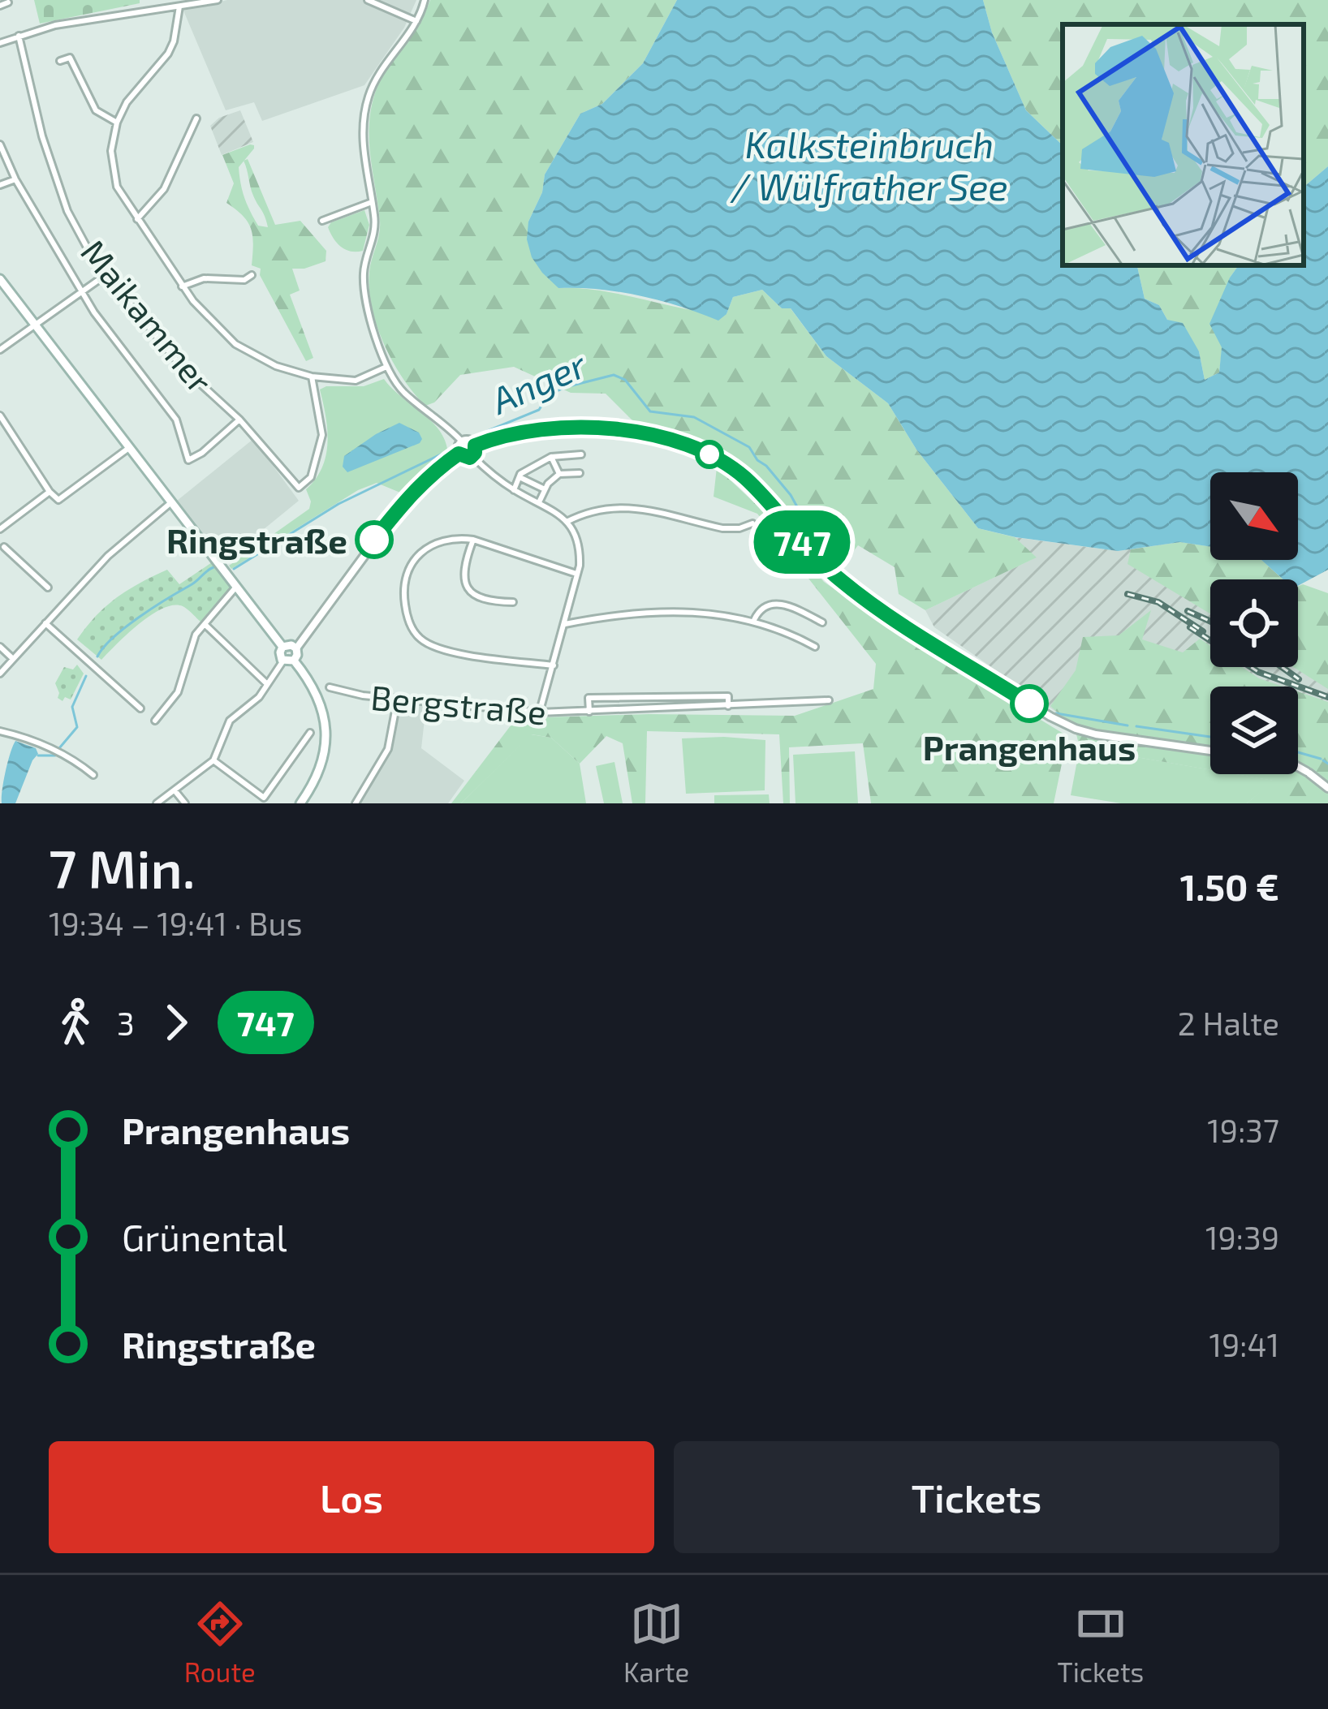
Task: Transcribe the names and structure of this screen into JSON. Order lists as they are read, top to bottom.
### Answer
{
  "streets": {
    "street": ["Maikammer", "Bergstraße"]
  },
  "water": ["Kalksteinbruch / Wülfrather See", "Anger"],
  "places": ["Ringstraße", "Prangenhaus"],
  "lines": ["bus line 747"],
  "north": "bottom right",
  "page": {
    "on_map": "747",
    "heading": ["7 Min.", "19:34 – 19:41 · Bus", "1.50 €"],
    "legs": ["3", "747", "2 Halte"],
    "list": [
      {
        "name": "Prangenhaus",
        "value": "19:37"
      },
      {
        "name": "Grünental",
        "value": "19:39"
      },
      {
        "name": "Ringstraße",
        "value": "19:41"
      }
    ],
    "buttons": ["Los", "Tickets"],
    "tabs": ["Route", "Karte", "Tickets"]
  }
}
